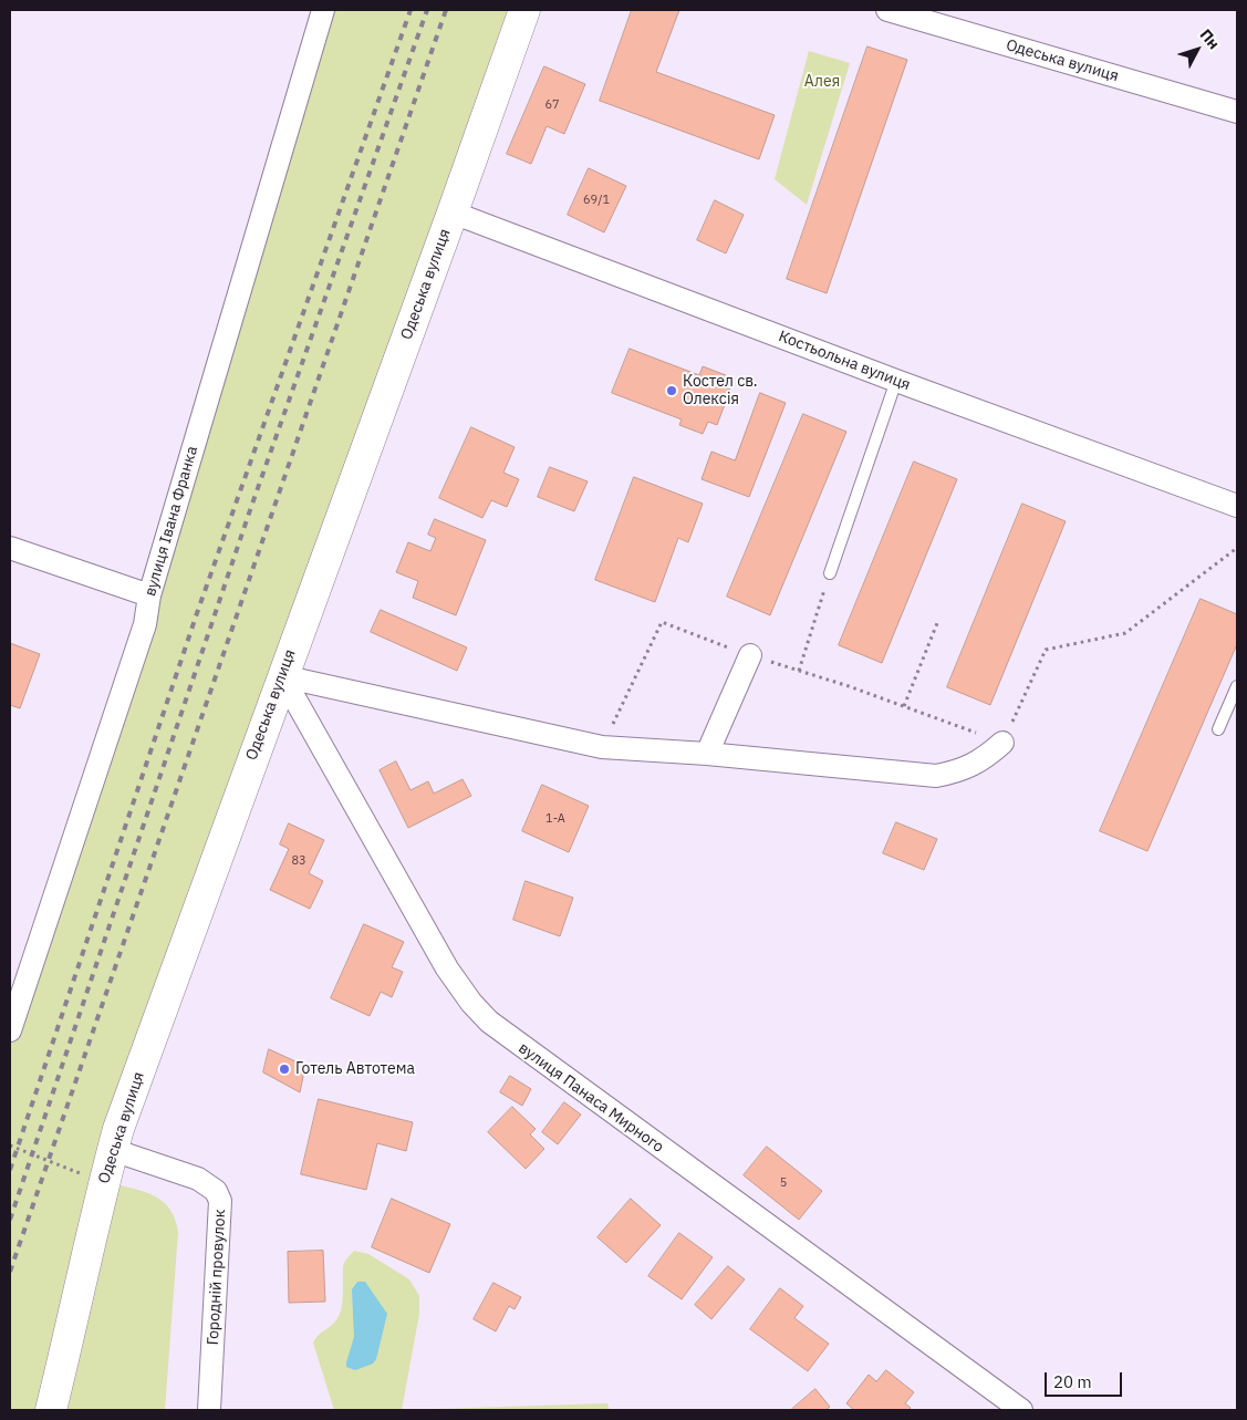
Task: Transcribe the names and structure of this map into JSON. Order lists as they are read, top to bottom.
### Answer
{
  "streets": {
    "main road": ["Одеська вулиця"],
    "street": [
      "Костьольна вулиця",
      "вулиця Івана Франка",
      "вулиця Панаса Мирного",
      "Городній провулок"
    ]
  },
  "crossings": [
    ["Одеська вулиця", "Костьольна вулиця"],
    ["Одеська вулиця", "вулиця Панаса Мирного"],
    ["Одеська вулиця", "Городній провулок"]
  ],
  "parks": ["Алея"],
  "places": ["Костел св. Олексія", "Готель Автотема"],
  "house_numbers": [
    "67",
    "69/1",
    "1-А",
    "83",
    "5"
  ],
  "scale_bar": "20 m",
  "north": "top right"
}
